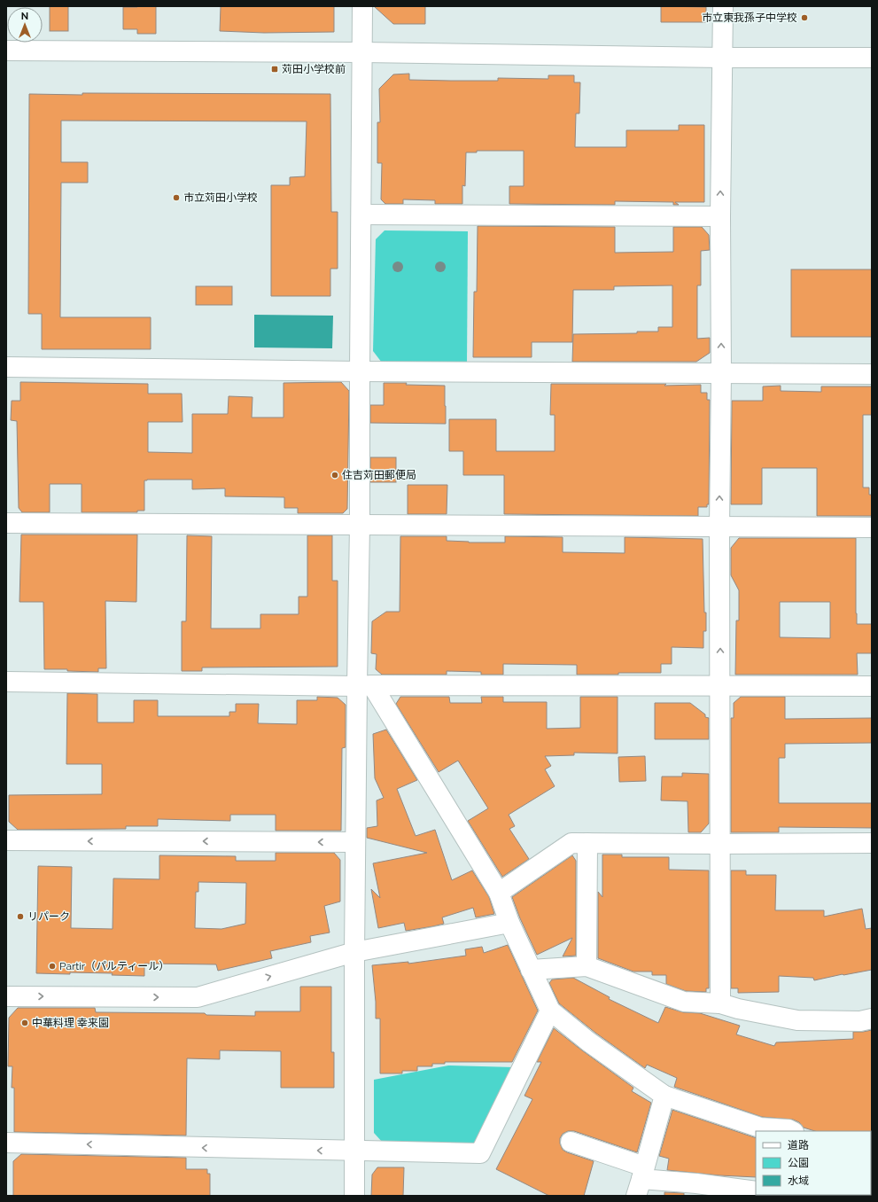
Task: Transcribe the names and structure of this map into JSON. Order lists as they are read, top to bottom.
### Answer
{
  "places": {
    "other": [
      "市立東我孫子中学校",
      "市立苅田小学校",
      "住吉苅田郵便局",
      "リパーク",
      "Partir（パルティール）",
      "中華料理 幸来園"
    ],
    "transit": ["苅田小学校前"]
  },
  "legend": ["道路", "公園", "水域"],
  "north": "top"
}
